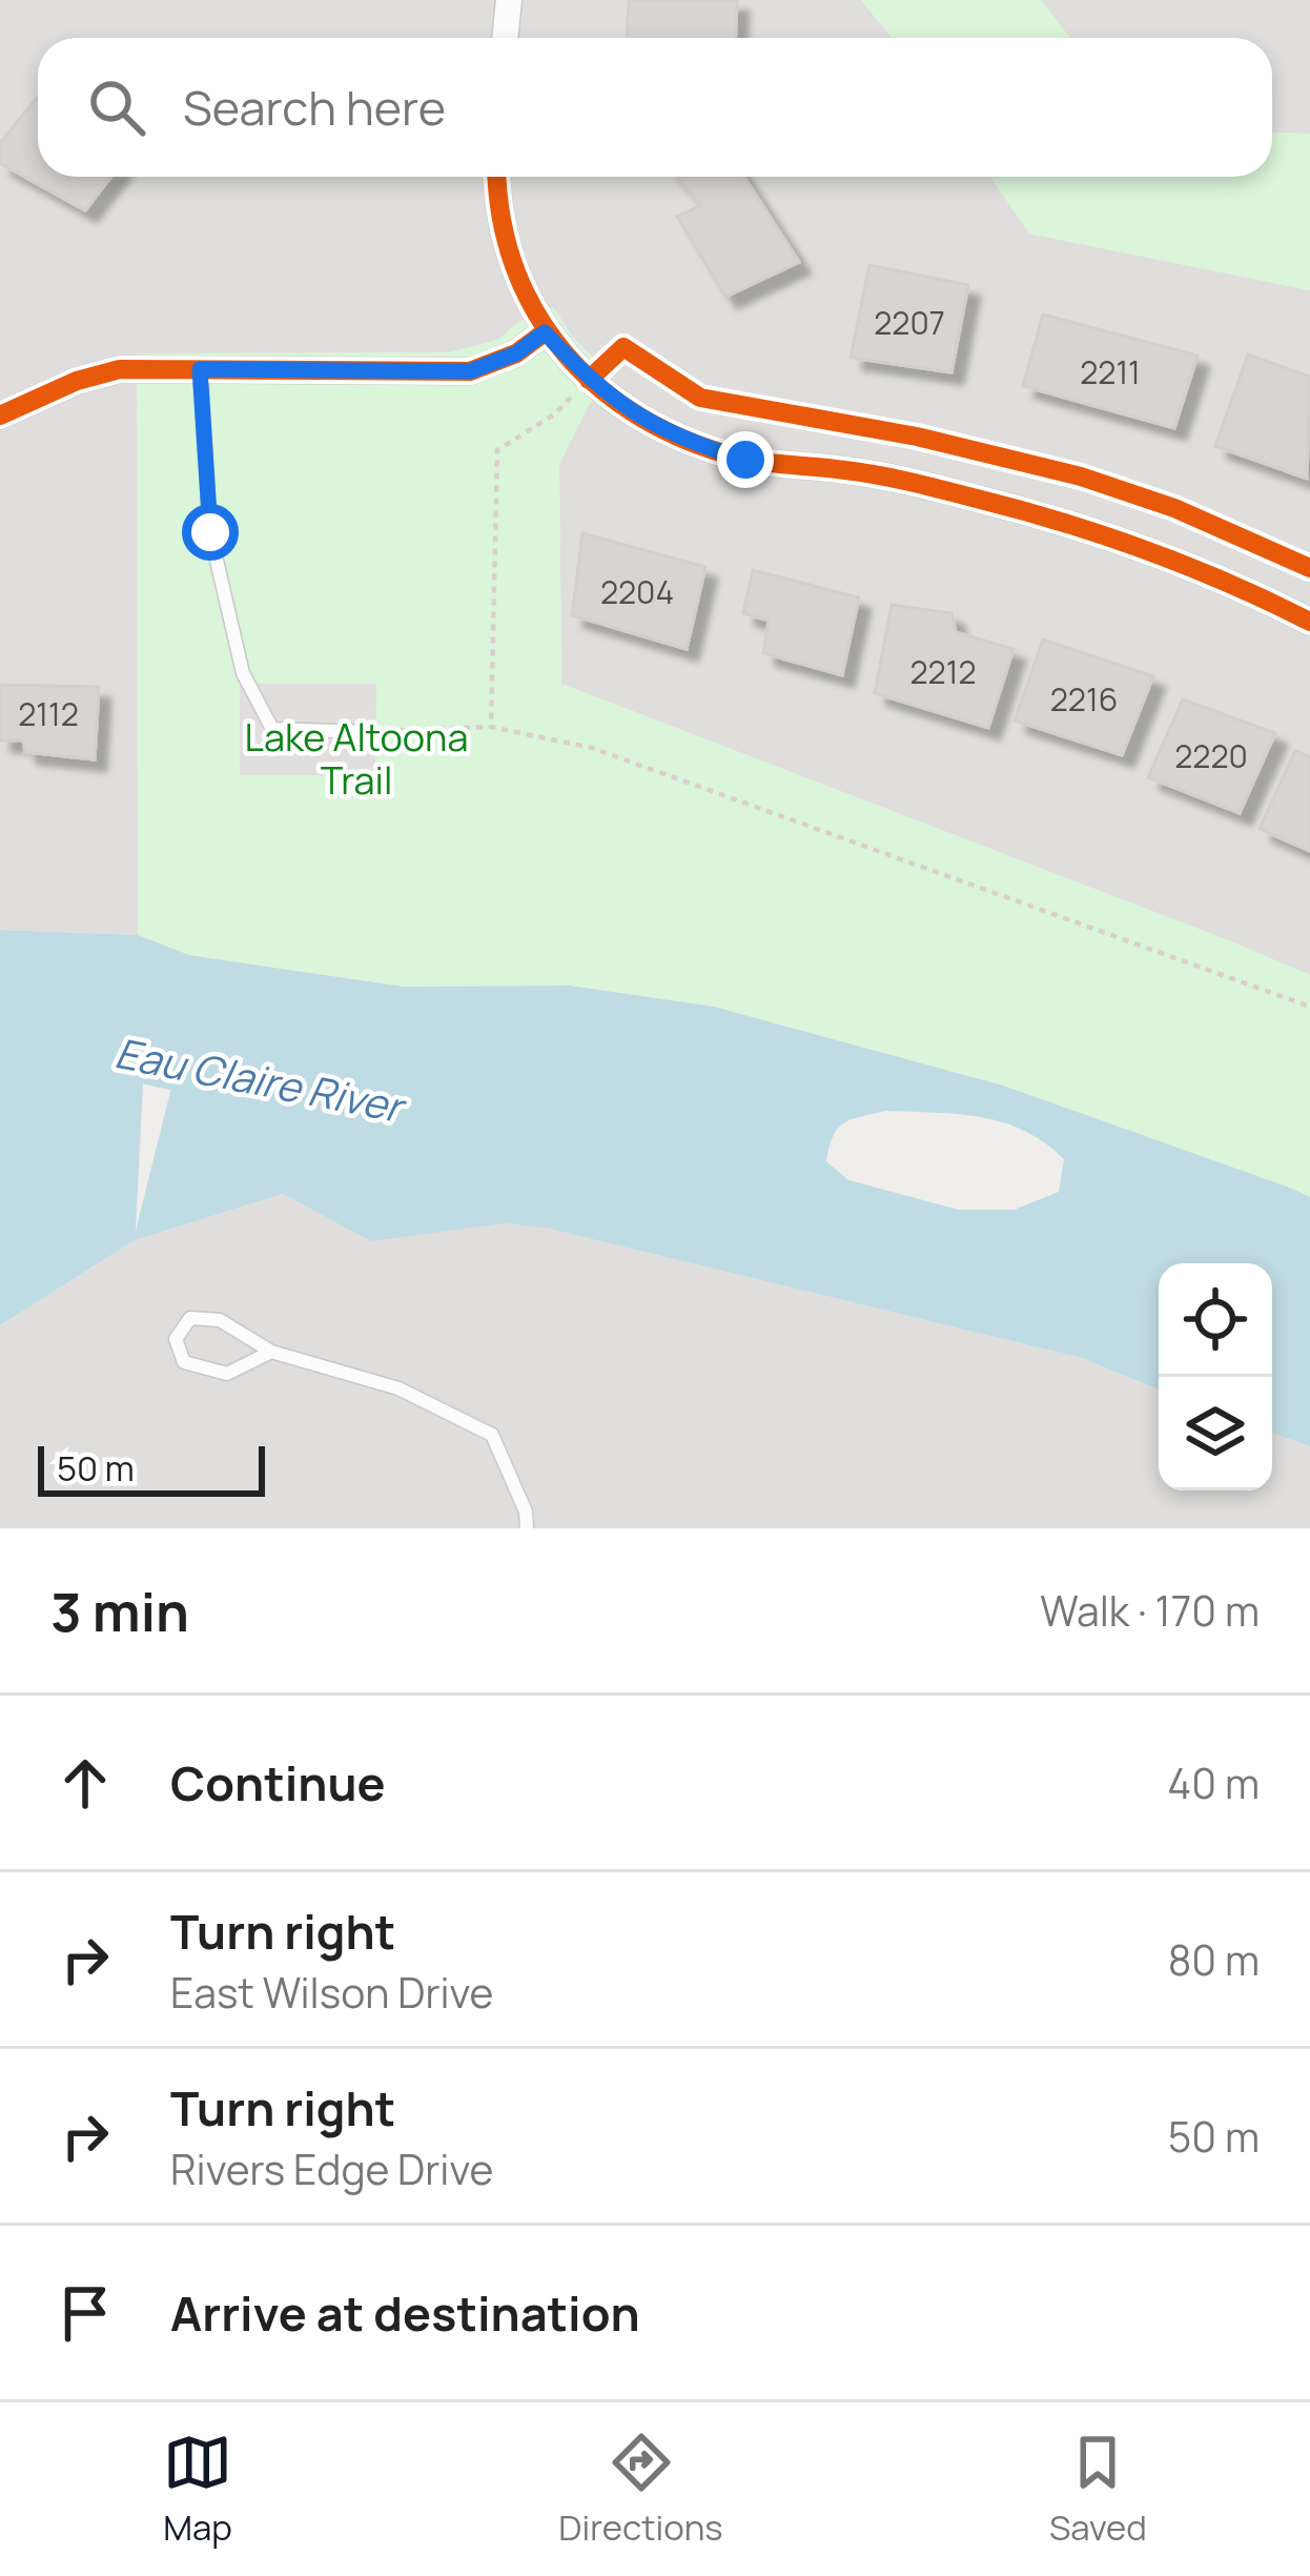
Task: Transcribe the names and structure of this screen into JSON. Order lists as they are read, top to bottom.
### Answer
{
  "water": ["Eau Claire River"],
  "parks": ["Lake Altoona Trail"],
  "house_numbers": [
    "2207",
    "2211",
    "2204",
    "2212",
    "2216",
    "2112",
    "2220"
  ],
  "scale_bar": "50 m",
  "page": {
    "search": "Search here",
    "scale": "50 m",
    "heading": ["3 min", "Walk · 170 m"],
    "list": [
      ["Continue", "40 m"],
      ["Turn right", "East Wilson Drive", "80 m"],
      ["Turn right", "Rivers Edge Drive", "50 m"],
      "Arrive at destination"
    ],
    "nav": ["Map", "Directions", "Saved"]
  }
}
